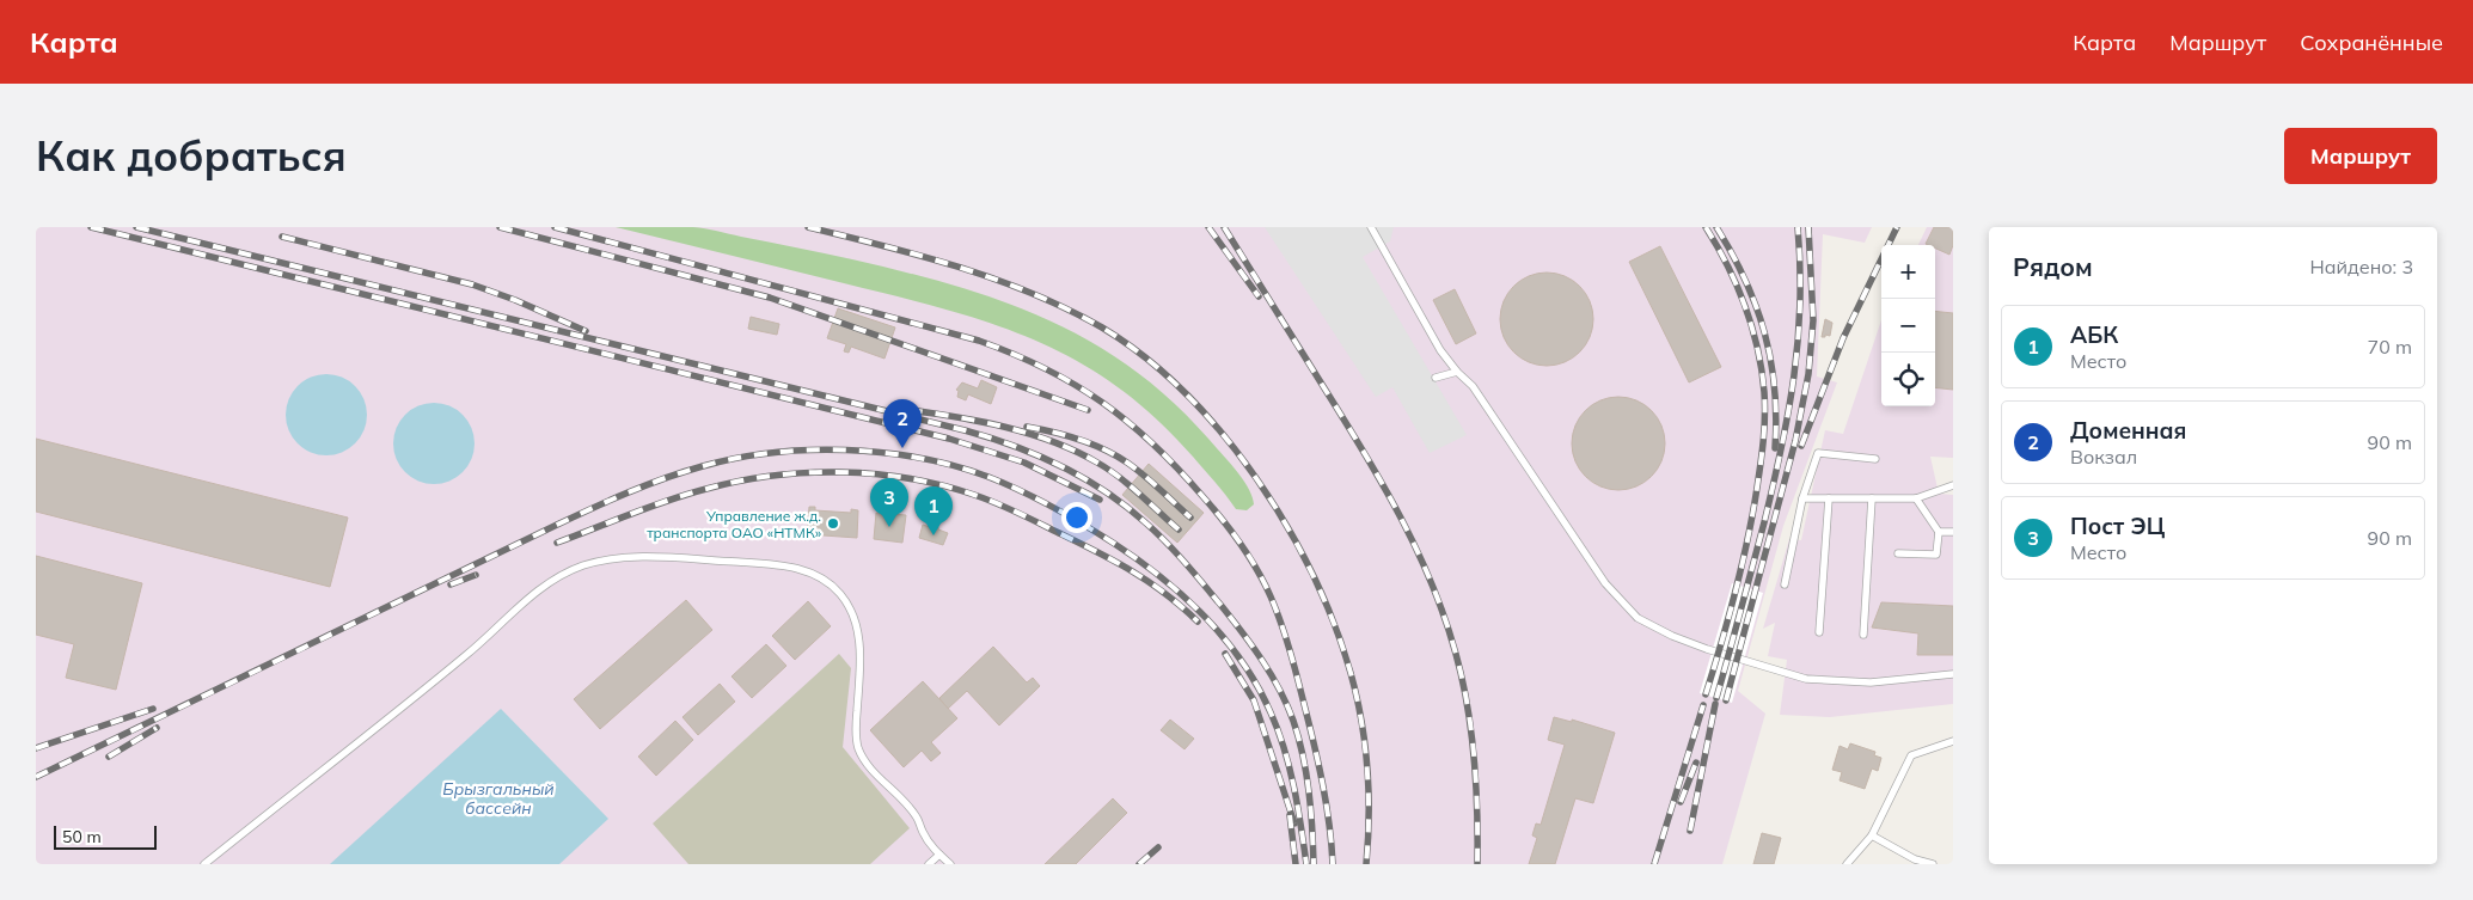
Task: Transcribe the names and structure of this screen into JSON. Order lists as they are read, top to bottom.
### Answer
{
  "water": ["Брызгальный бассейн"],
  "places": ["Управление ж.д. транспорта ОАО «НТМК»"],
  "scale_bar": "50 m",
  "page": {
    "header": "Карта",
    "nav": ["Карта", "Маршрут", "Сохранённые"],
    "buttons": "Маршрут",
    "title": "Как добраться",
    "heading": ["Рядом", "Найдено: 3"],
    "map_buttons": ["+", "−"],
    "list": [
      {
        "mark": "1",
        "name": "АБК",
        "note": "Место",
        "value": "70 m"
      },
      {
        "mark": "2",
        "name": "Доменная",
        "note": "Вокзал",
        "value": "90 m"
      },
      {
        "mark": "3",
        "name": "Пост ЭЦ",
        "note": "Место",
        "value": "90 m"
      }
    ],
    "pins": ["2", "3", "1"],
    "scale": "50 m"
  }
}
